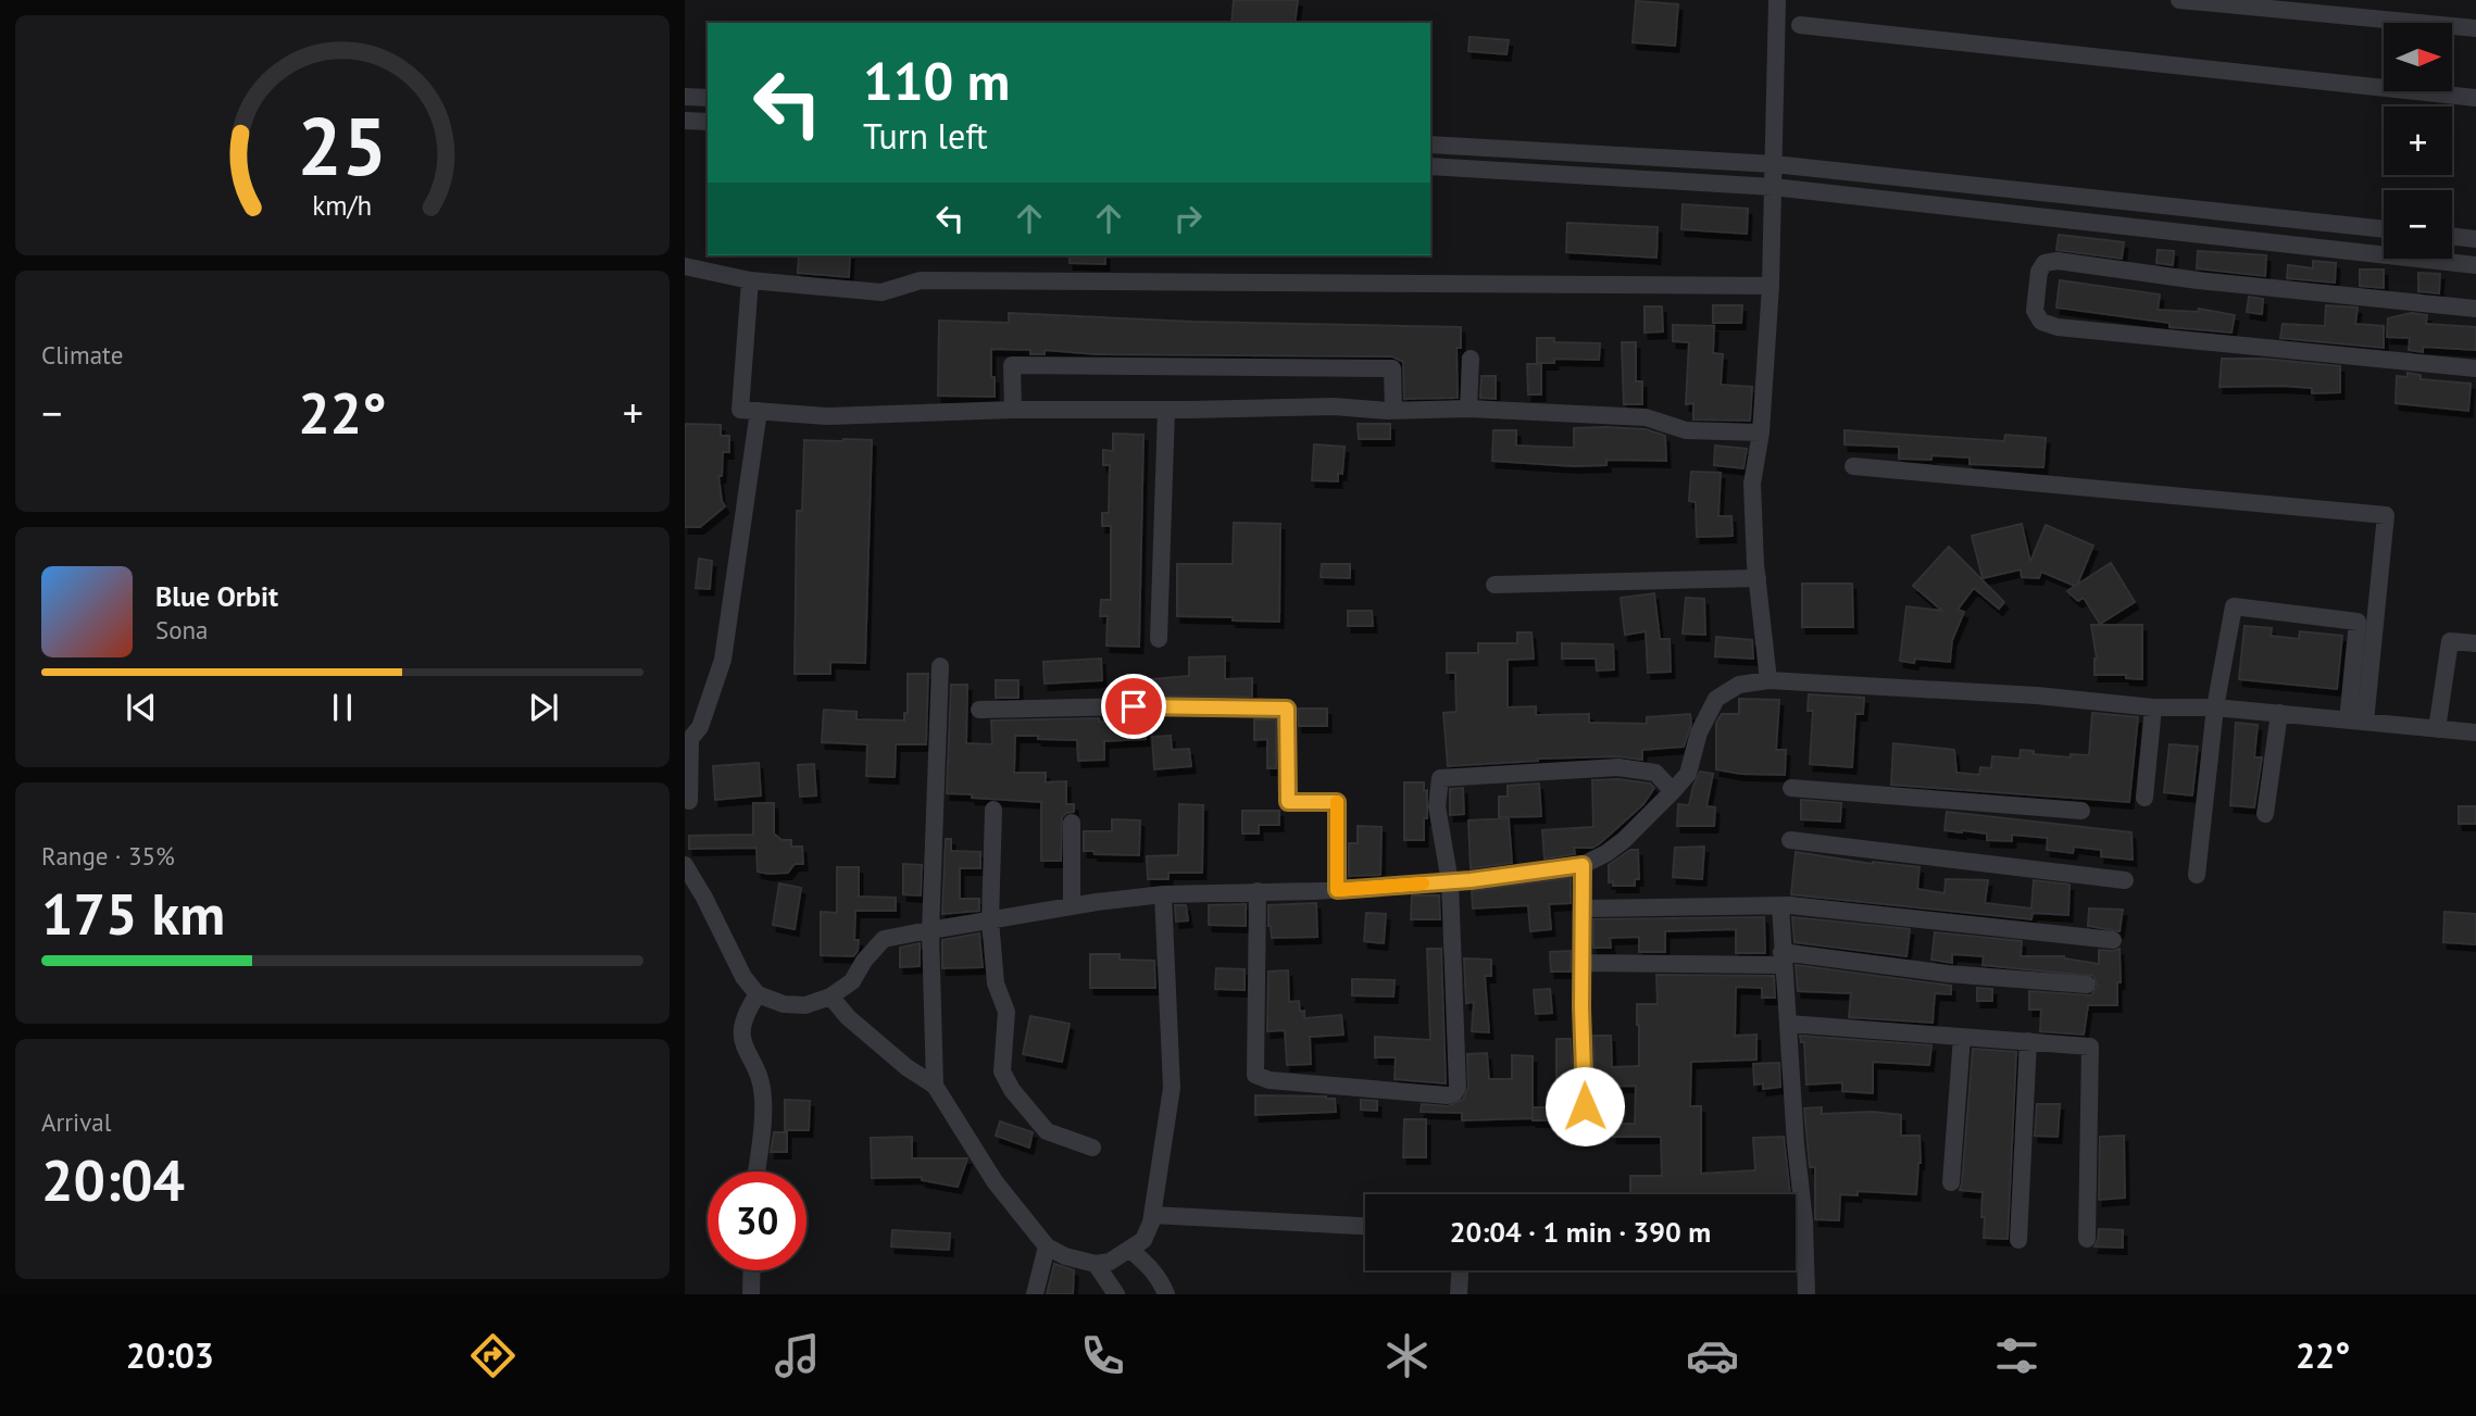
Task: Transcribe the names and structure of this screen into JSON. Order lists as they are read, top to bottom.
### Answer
{
  "north": "right",
  "page": {
    "map_buttons": ["+", "−"],
    "turn": ["110 m", "Turn left"],
    "tile": [
      "Climate",
      ["Range · 35%", "175 km"],
      ["Arrival", "20:04"]
    ],
    "heat": ["−", "22°", "+"],
    "song": ["Blue Orbit", "Sona"],
    "limit": "30",
    "trip": "20:04 · 1 min · 390 m",
    "tabs": ["20:03", "22°"],
    "gauge": ["25", "km/h"]
  }
}
